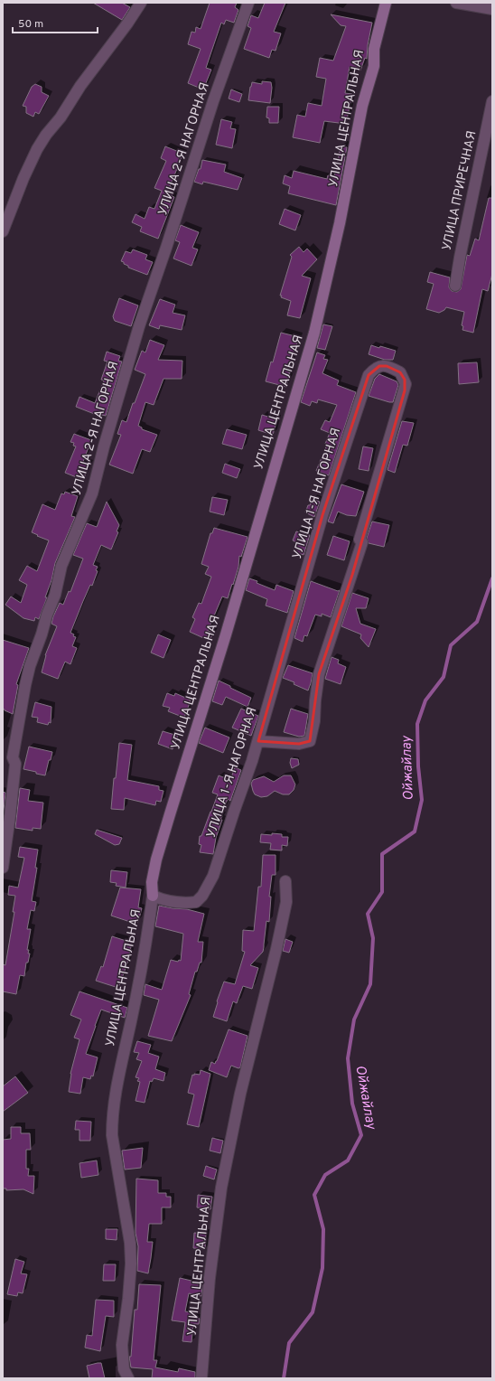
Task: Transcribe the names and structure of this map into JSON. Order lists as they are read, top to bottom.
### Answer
{
  "streets": {
    "street": [
      "УЛИЦА ЦЕНТРАЛЬНАЯ",
      "УЛИЦА 2-Я НАГОРНАЯ",
      "УЛИЦА ПРИРЕЧНАЯ",
      "УЛИЦА 1-Я НАГОРНАЯ"
    ]
  },
  "crossings": [
    ["УЛИЦА ЦЕНТРАЛЬНАЯ", "УЛИЦА 1-Я НАГОРНАЯ"]
  ],
  "water": ["Ойжайлау"],
  "scale_bar": "50 m"
}
